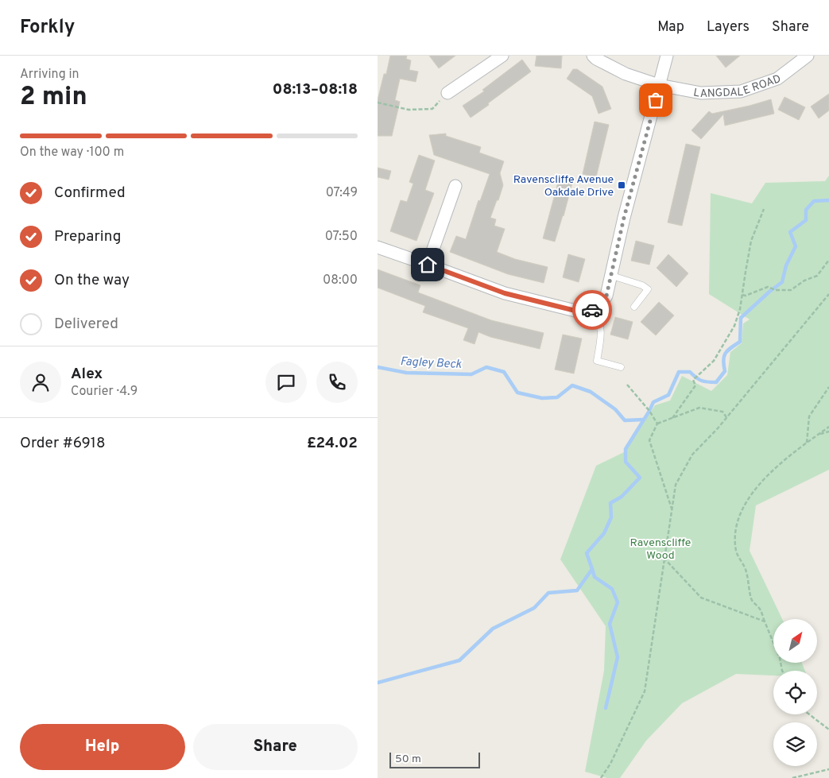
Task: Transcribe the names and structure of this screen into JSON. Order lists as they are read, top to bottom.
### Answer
{
  "streets": {
    "street": ["LANGDALE ROAD"]
  },
  "water": ["Fagley Beck"],
  "parks": ["Ravenscliffe Wood"],
  "places": {
    "transit": ["Ravenscliffe Avenue Oakdale Drive"]
  },
  "scale_bar": "50 m",
  "north": "top right",
  "page": {
    "header": "Forkly",
    "nav": ["Map", "Layers", "Share"],
    "heading": ["2 min", "Arriving in", "08:13–08:18"],
    "panel": [
      "Alex",
      "Courier · 4.9",
      "Order #6918",
      "£24.02"
    ],
    "bar": "On the way · 100 m",
    "list": [
      ["Confirmed", "07:49"],
      ["Preparing", "07:50"],
      ["On the way", "08:00"],
      "Delivered"
    ],
    "buttons": ["Help", "Share"],
    "scale": "50 m"
  }
}
